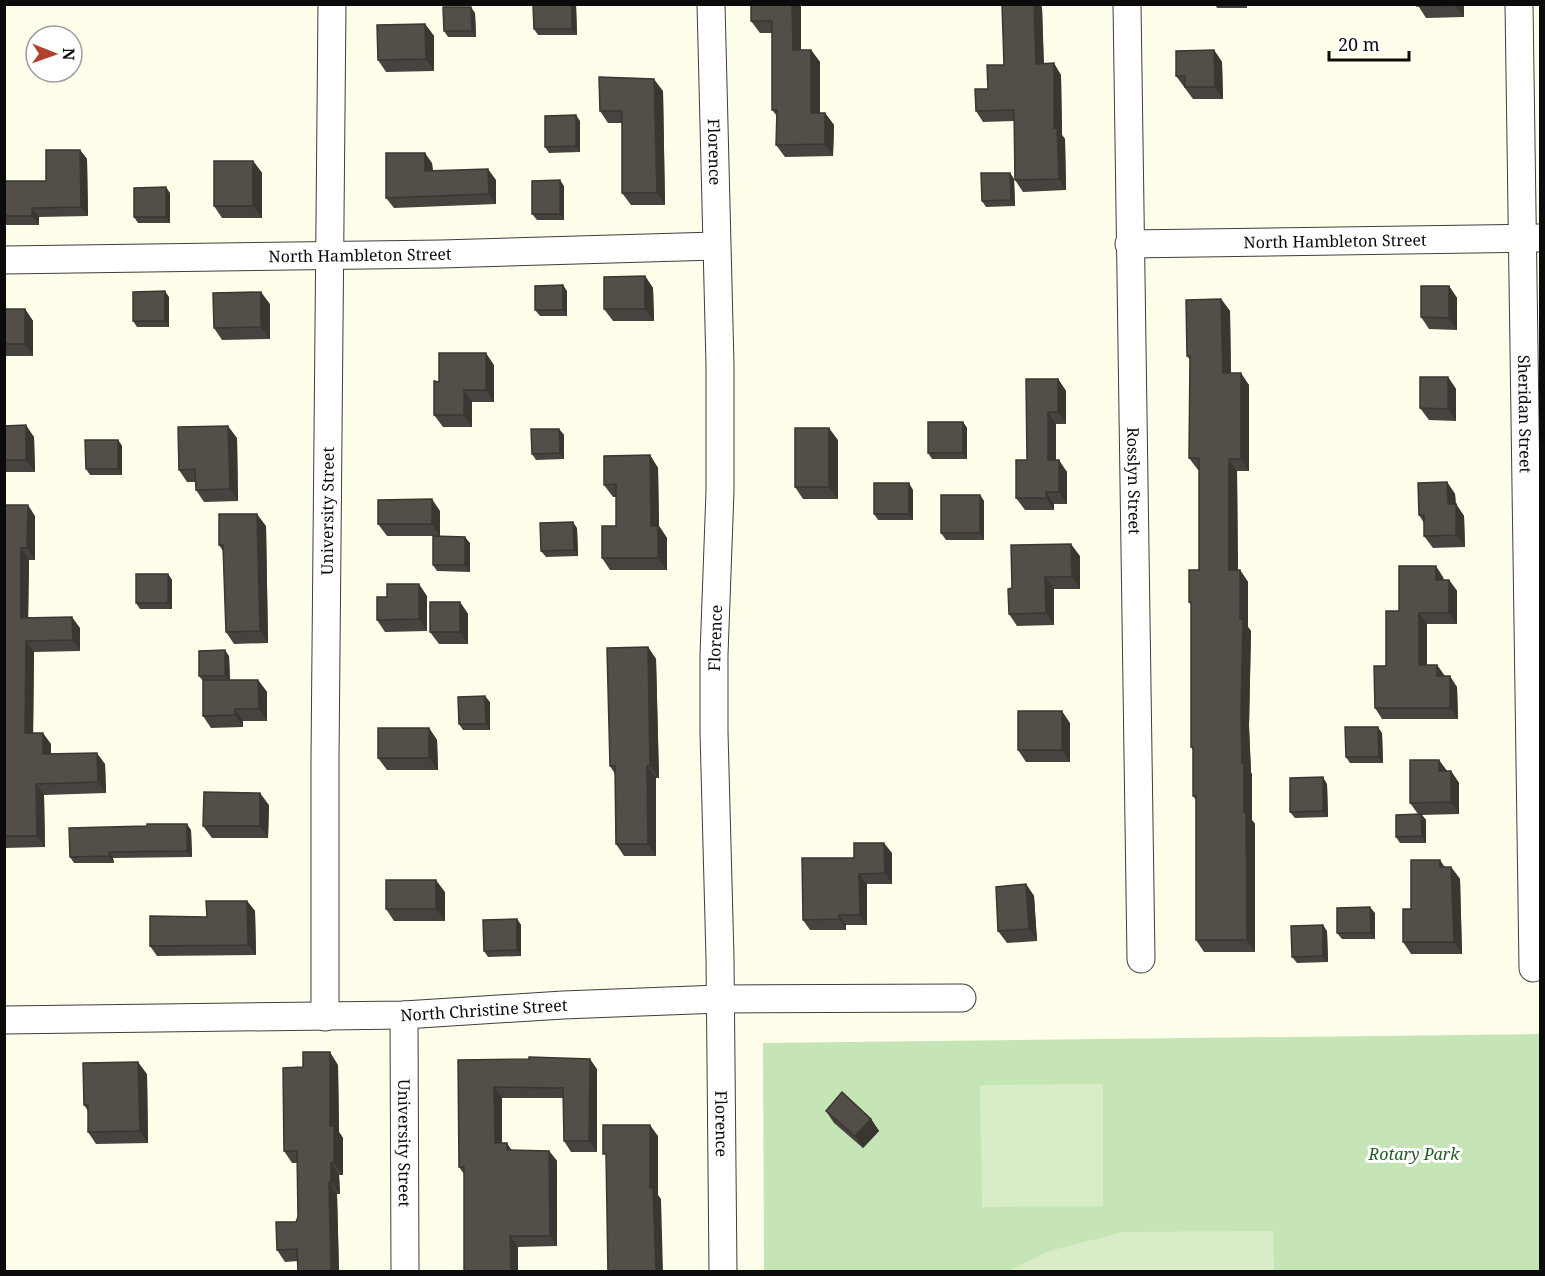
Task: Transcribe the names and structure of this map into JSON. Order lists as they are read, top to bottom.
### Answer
{
  "streets": {
    "street": [
      "Florence",
      "North Hambleton Street",
      "Sheridan Street",
      "Rosslyn Street",
      "University Street",
      "North Christine Street"
    ]
  },
  "crossings": [
    ["Florence", "North Hambleton Street"],
    ["Florence", "North Christine Street"],
    ["North Hambleton Street", "Sheridan Street"],
    ["North Hambleton Street", "Rosslyn Street"],
    ["North Hambleton Street", "University Street"],
    ["University Street", "North Christine Street"]
  ],
  "parks": ["Rotary Park"],
  "scale_bar": "20 m",
  "north": "right"
}
